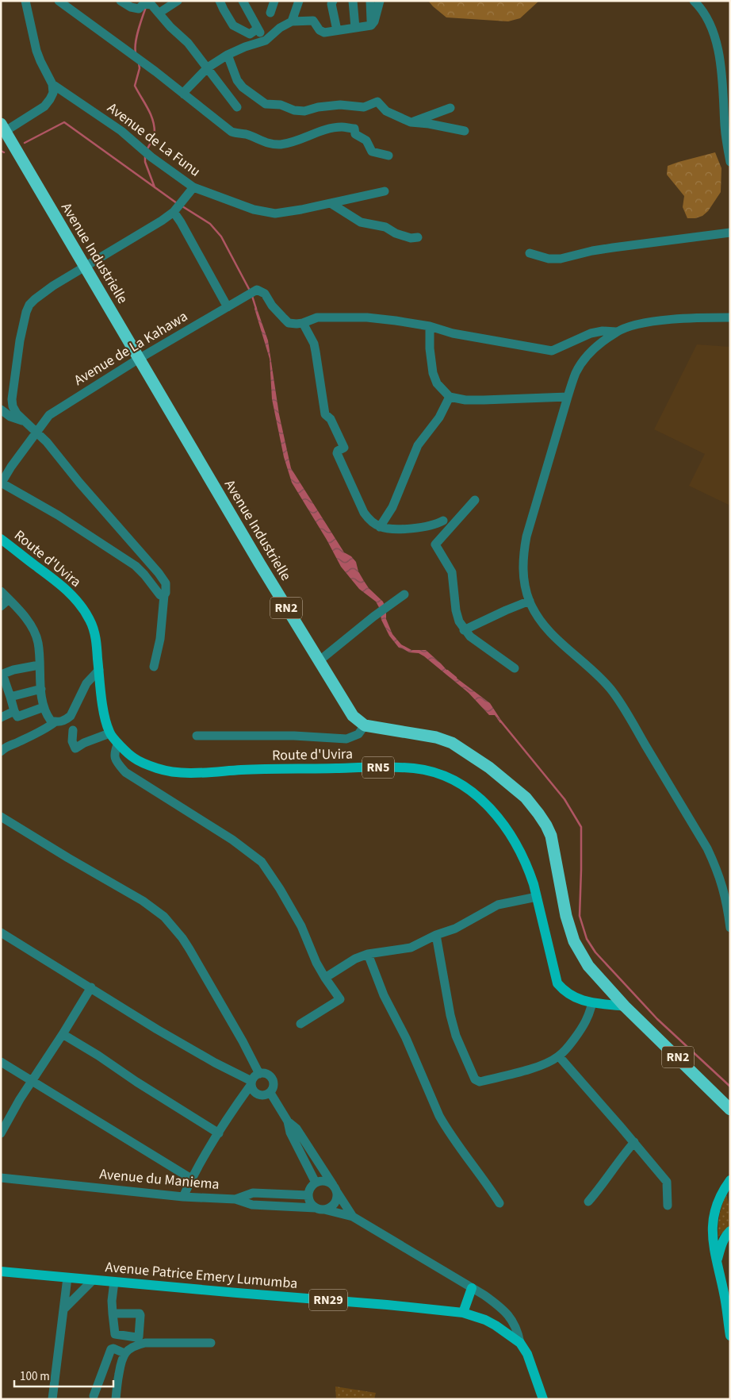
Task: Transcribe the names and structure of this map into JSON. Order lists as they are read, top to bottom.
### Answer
{
  "streets": {
    "highway": ["Avenue Industrielle", "RN2"],
    "main road": [
      "Route d'Uvira",
      "RN5",
      "Avenue Patrice Emery Lumumba",
      "RN29"
    ],
    "street": ["Avenue de La Funu", "Avenue de La Kahawa", "Avenue du Maniema"]
  },
  "crossings": [
    ["Avenue Industrielle", "Avenue de La Kahawa"],
    ["Avenue Industrielle", "RN2"],
    ["Route d'Uvira", "RN2"]
  ],
  "scale_bar": "100 m"
}
